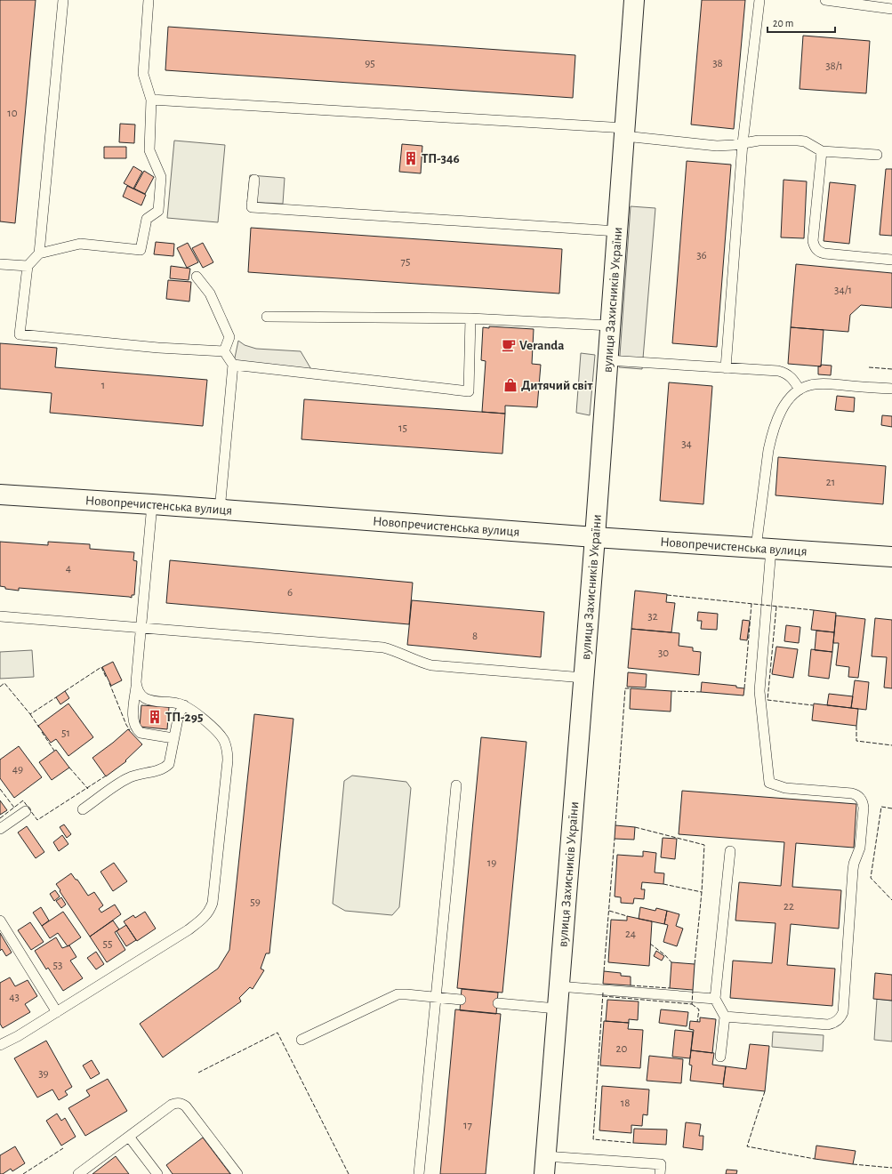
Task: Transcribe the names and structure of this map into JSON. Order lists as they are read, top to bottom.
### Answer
{
  "streets": {
    "street": ["вулиця Захисників України", "Новопречистенська вулиця"]
  },
  "crossings": [
    ["вулиця Захисників України", "Новопречистенська вулиця"]
  ],
  "places": {
    "building": ["ТП-346", "ТП-295"],
    "cafe": ["Veranda"],
    "shop": ["Дитячий світ"]
  },
  "house_numbers": [
    "95",
    "38",
    "38/1",
    "10",
    "36",
    "75",
    "34/1",
    "1",
    "15",
    "34",
    "21",
    "4",
    "6",
    "32",
    "8",
    "30",
    "51",
    "49",
    "19",
    "59",
    "22",
    "24",
    "55",
    "53",
    "43",
    "20",
    "39",
    "18",
    "17"
  ],
  "scale_bar": "20 m"
}
